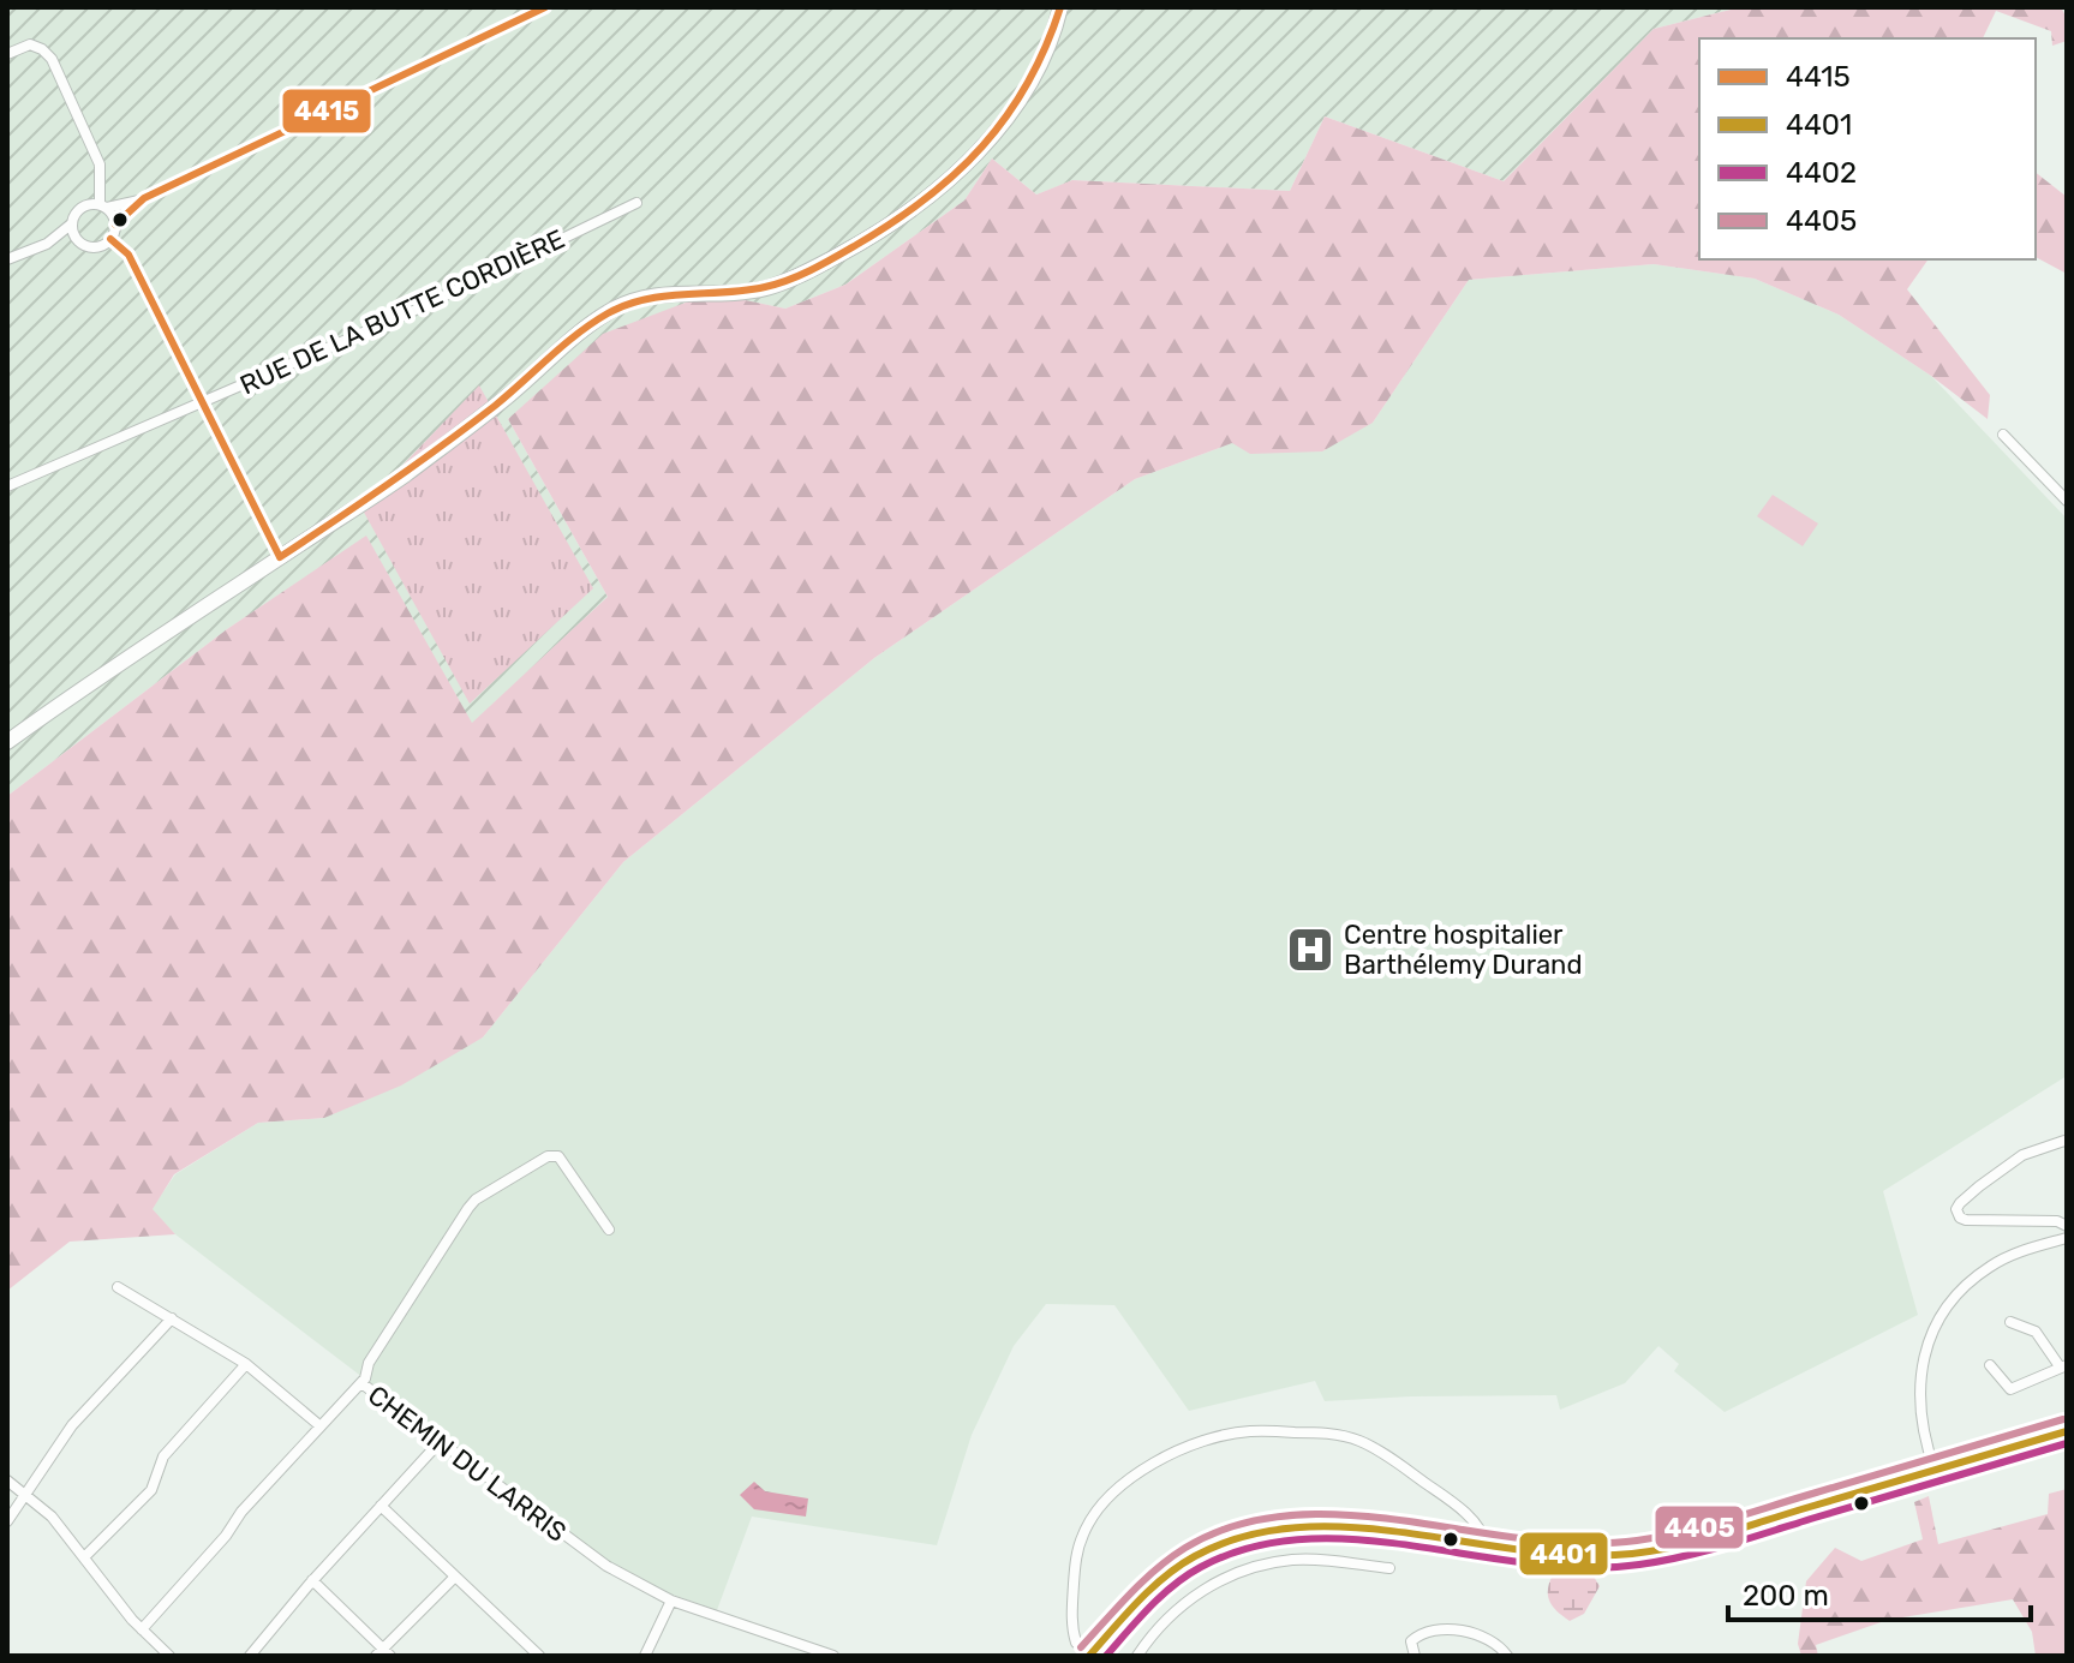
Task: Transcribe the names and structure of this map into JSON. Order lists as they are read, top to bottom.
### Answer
{
  "streets": {
    "street": ["RUE DE LA BUTTE CORDIÈRE", "CHEMIN DU LARRIS"]
  },
  "places": {
    "hospital": ["Centre hospitalier Barthélemy Durand"]
  },
  "lines": [
    "transit line 4415",
    "transit line 4405",
    "transit line 4401",
    "transit line 4402"
  ],
  "legend": [
    "4415",
    "4401",
    "4402",
    "4405"
  ],
  "scale_bar": "200 m"
}
